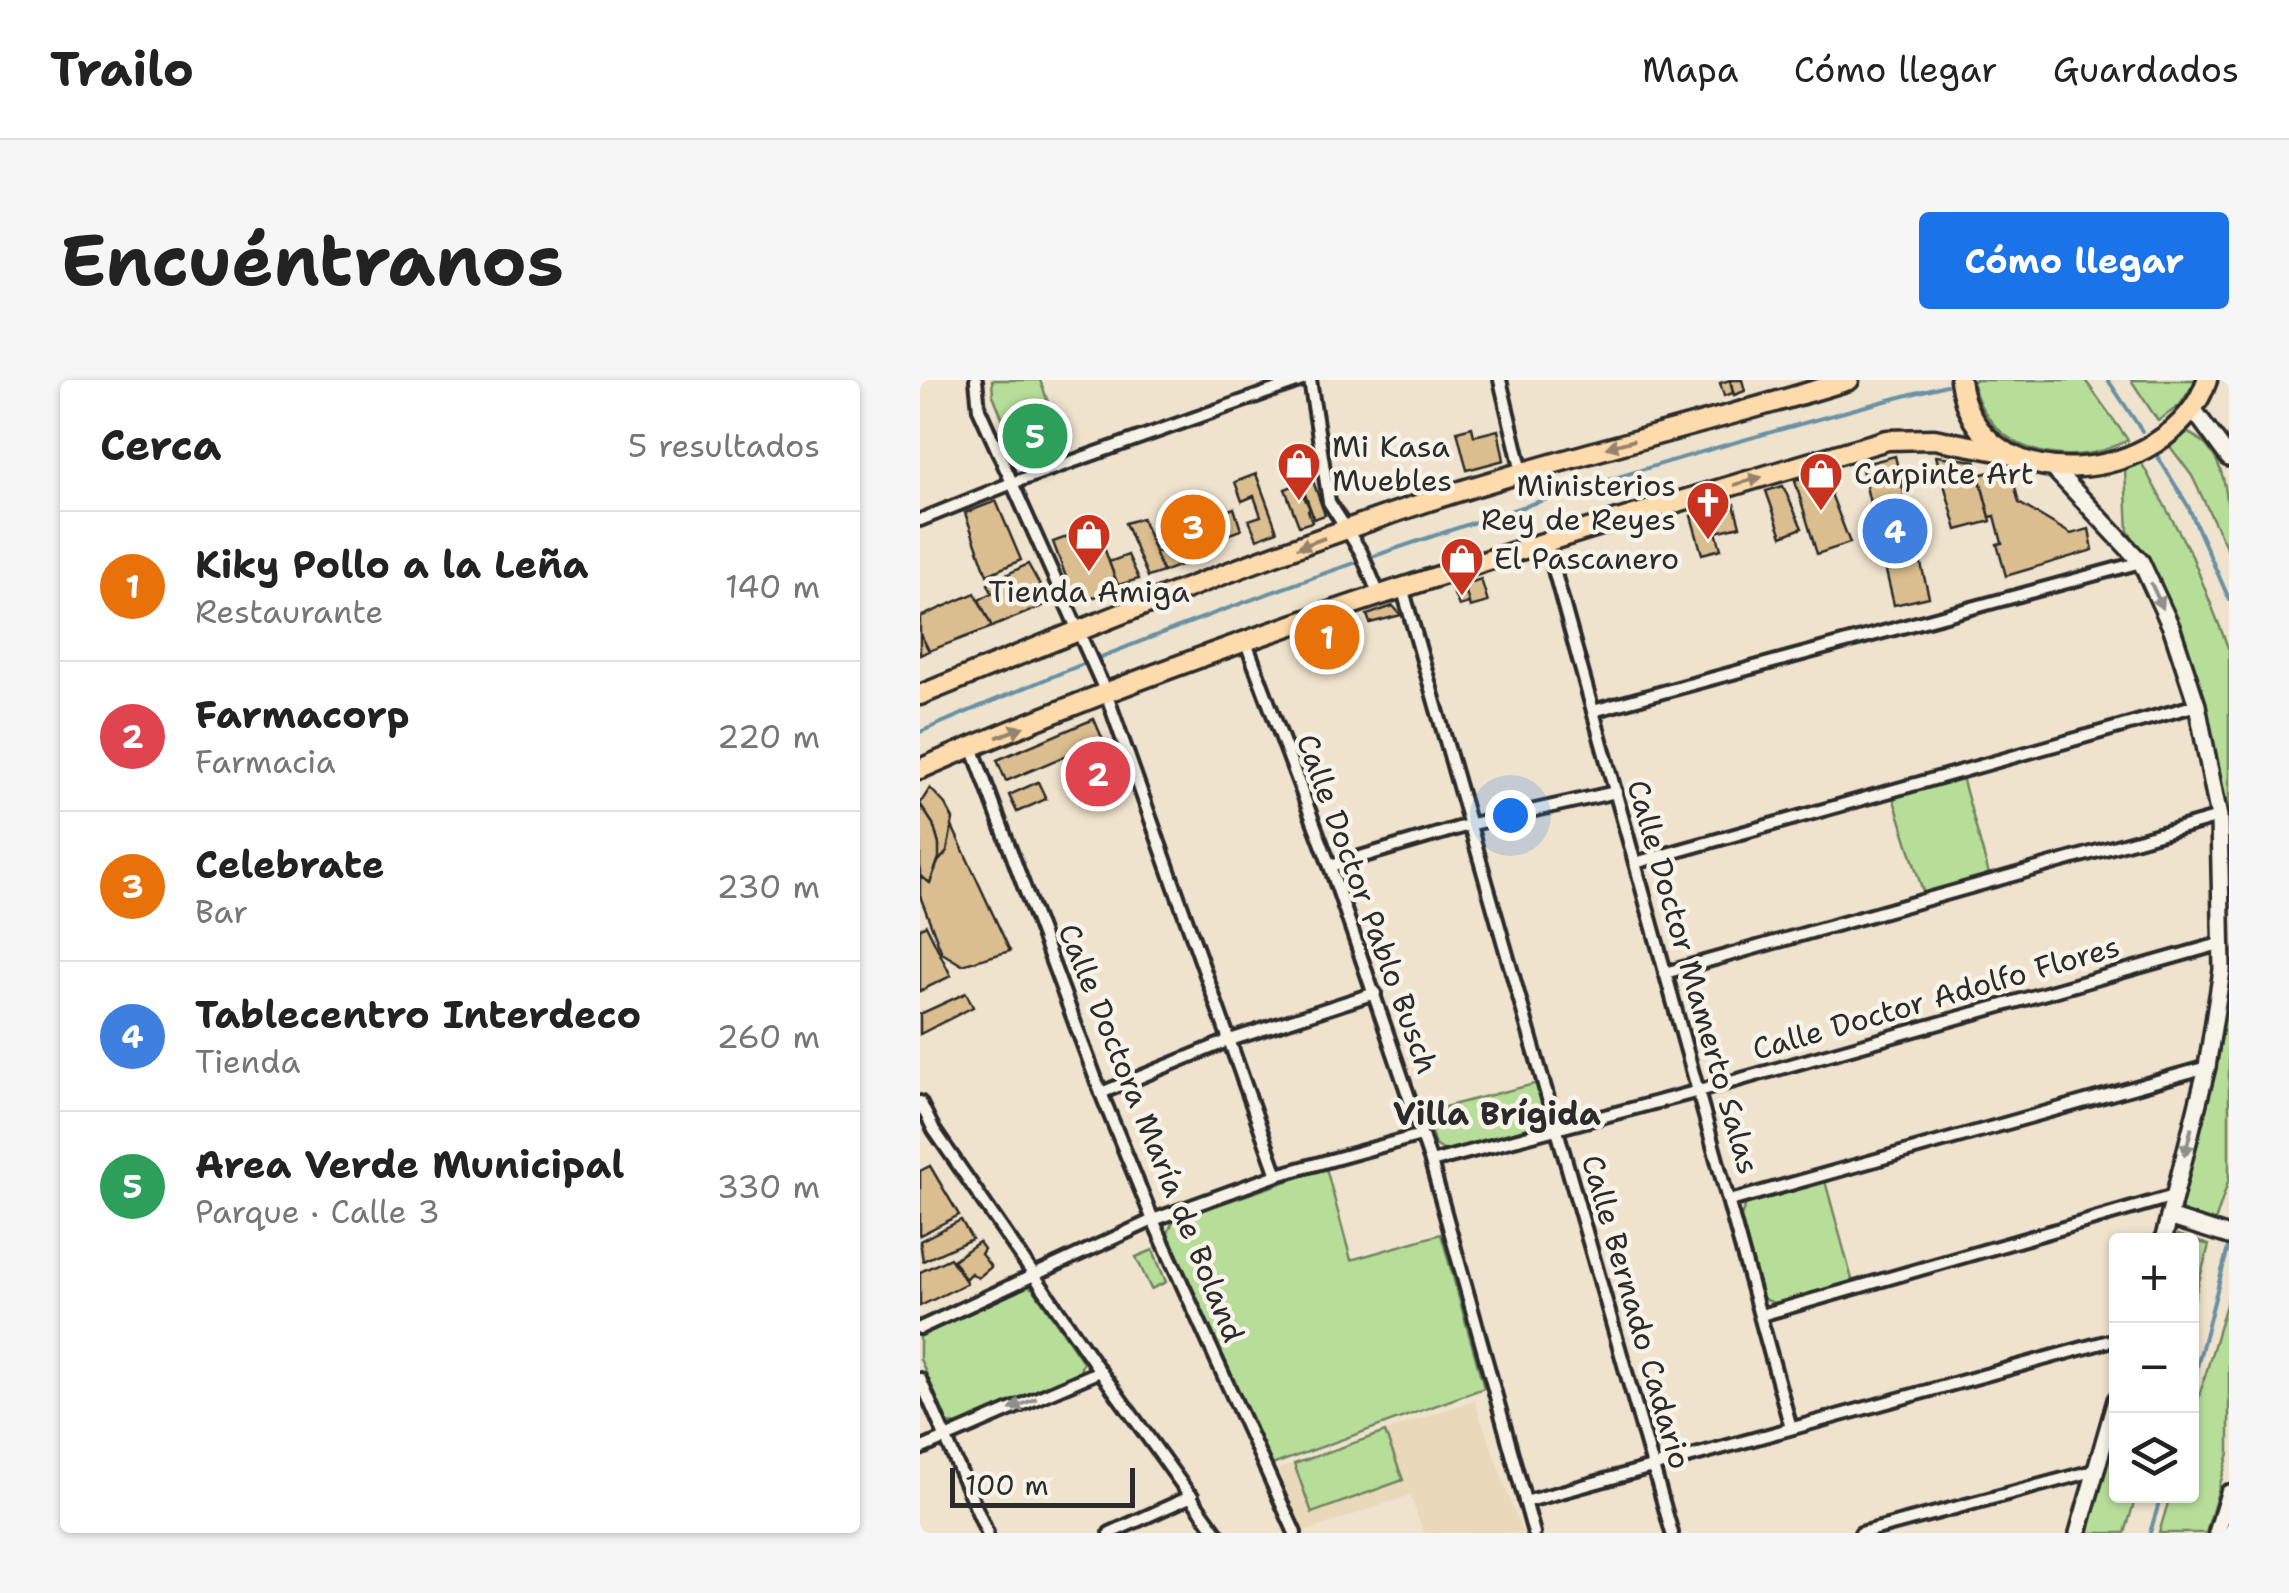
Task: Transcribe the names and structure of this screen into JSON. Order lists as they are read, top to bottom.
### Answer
{
  "streets": {
    "street": [
      "Calle Doctor Pablo Busch",
      "Calle Doctor Mamerto Salas",
      "Calle Doctor Adolfo Flores",
      "Calle Doctora María de Boland",
      "Calle Bernado Cadario"
    ]
  },
  "crossings": [
    ["Calle Doctor Pablo Busch", "Calle Doctor Adolfo Flores"],
    ["Calle Doctor Mamerto Salas", "Calle Doctor Adolfo Flores"],
    ["Calle Doctor Adolfo Flores", "Calle Bernado Cadario"]
  ],
  "districts": ["Villa Brígida"],
  "places": {
    "shop": [
      "Mi Kasa Muebles",
      "Carpinte Art",
      "Tienda Amiga",
      "El Pascanero"
    ],
    "church": ["Ministerios Rey de Reyes"]
  },
  "scale_bar": "100 m",
  "page": {
    "header": "Trailo",
    "nav": ["Mapa", "Cómo llegar", "Guardados"],
    "buttons": "Cómo llegar",
    "title": "Encuéntranos",
    "heading": ["Cerca", "5 resultados"],
    "pins": [
      "5",
      "3",
      "4",
      "1",
      "2"
    ],
    "list": [
      {
        "mark": "1",
        "name": "Kiky Pollo a la Leña",
        "note": "Restaurante",
        "value": "140 m"
      },
      {
        "mark": "2",
        "name": "Farmacorp",
        "note": "Farmacia",
        "value": "220 m"
      },
      {
        "mark": "3",
        "name": "Celebrate",
        "note": "Bar",
        "value": "230 m"
      },
      {
        "mark": "4",
        "name": "Tablecentro Interdeco",
        "note": "Tienda",
        "value": "260 m"
      },
      {
        "mark": "5",
        "name": "Area Verde Municipal",
        "note": "Parque · Calle 3",
        "value": "330 m"
      }
    ],
    "map_buttons": ["+", "−"],
    "scale": "100 m"
  }
}
